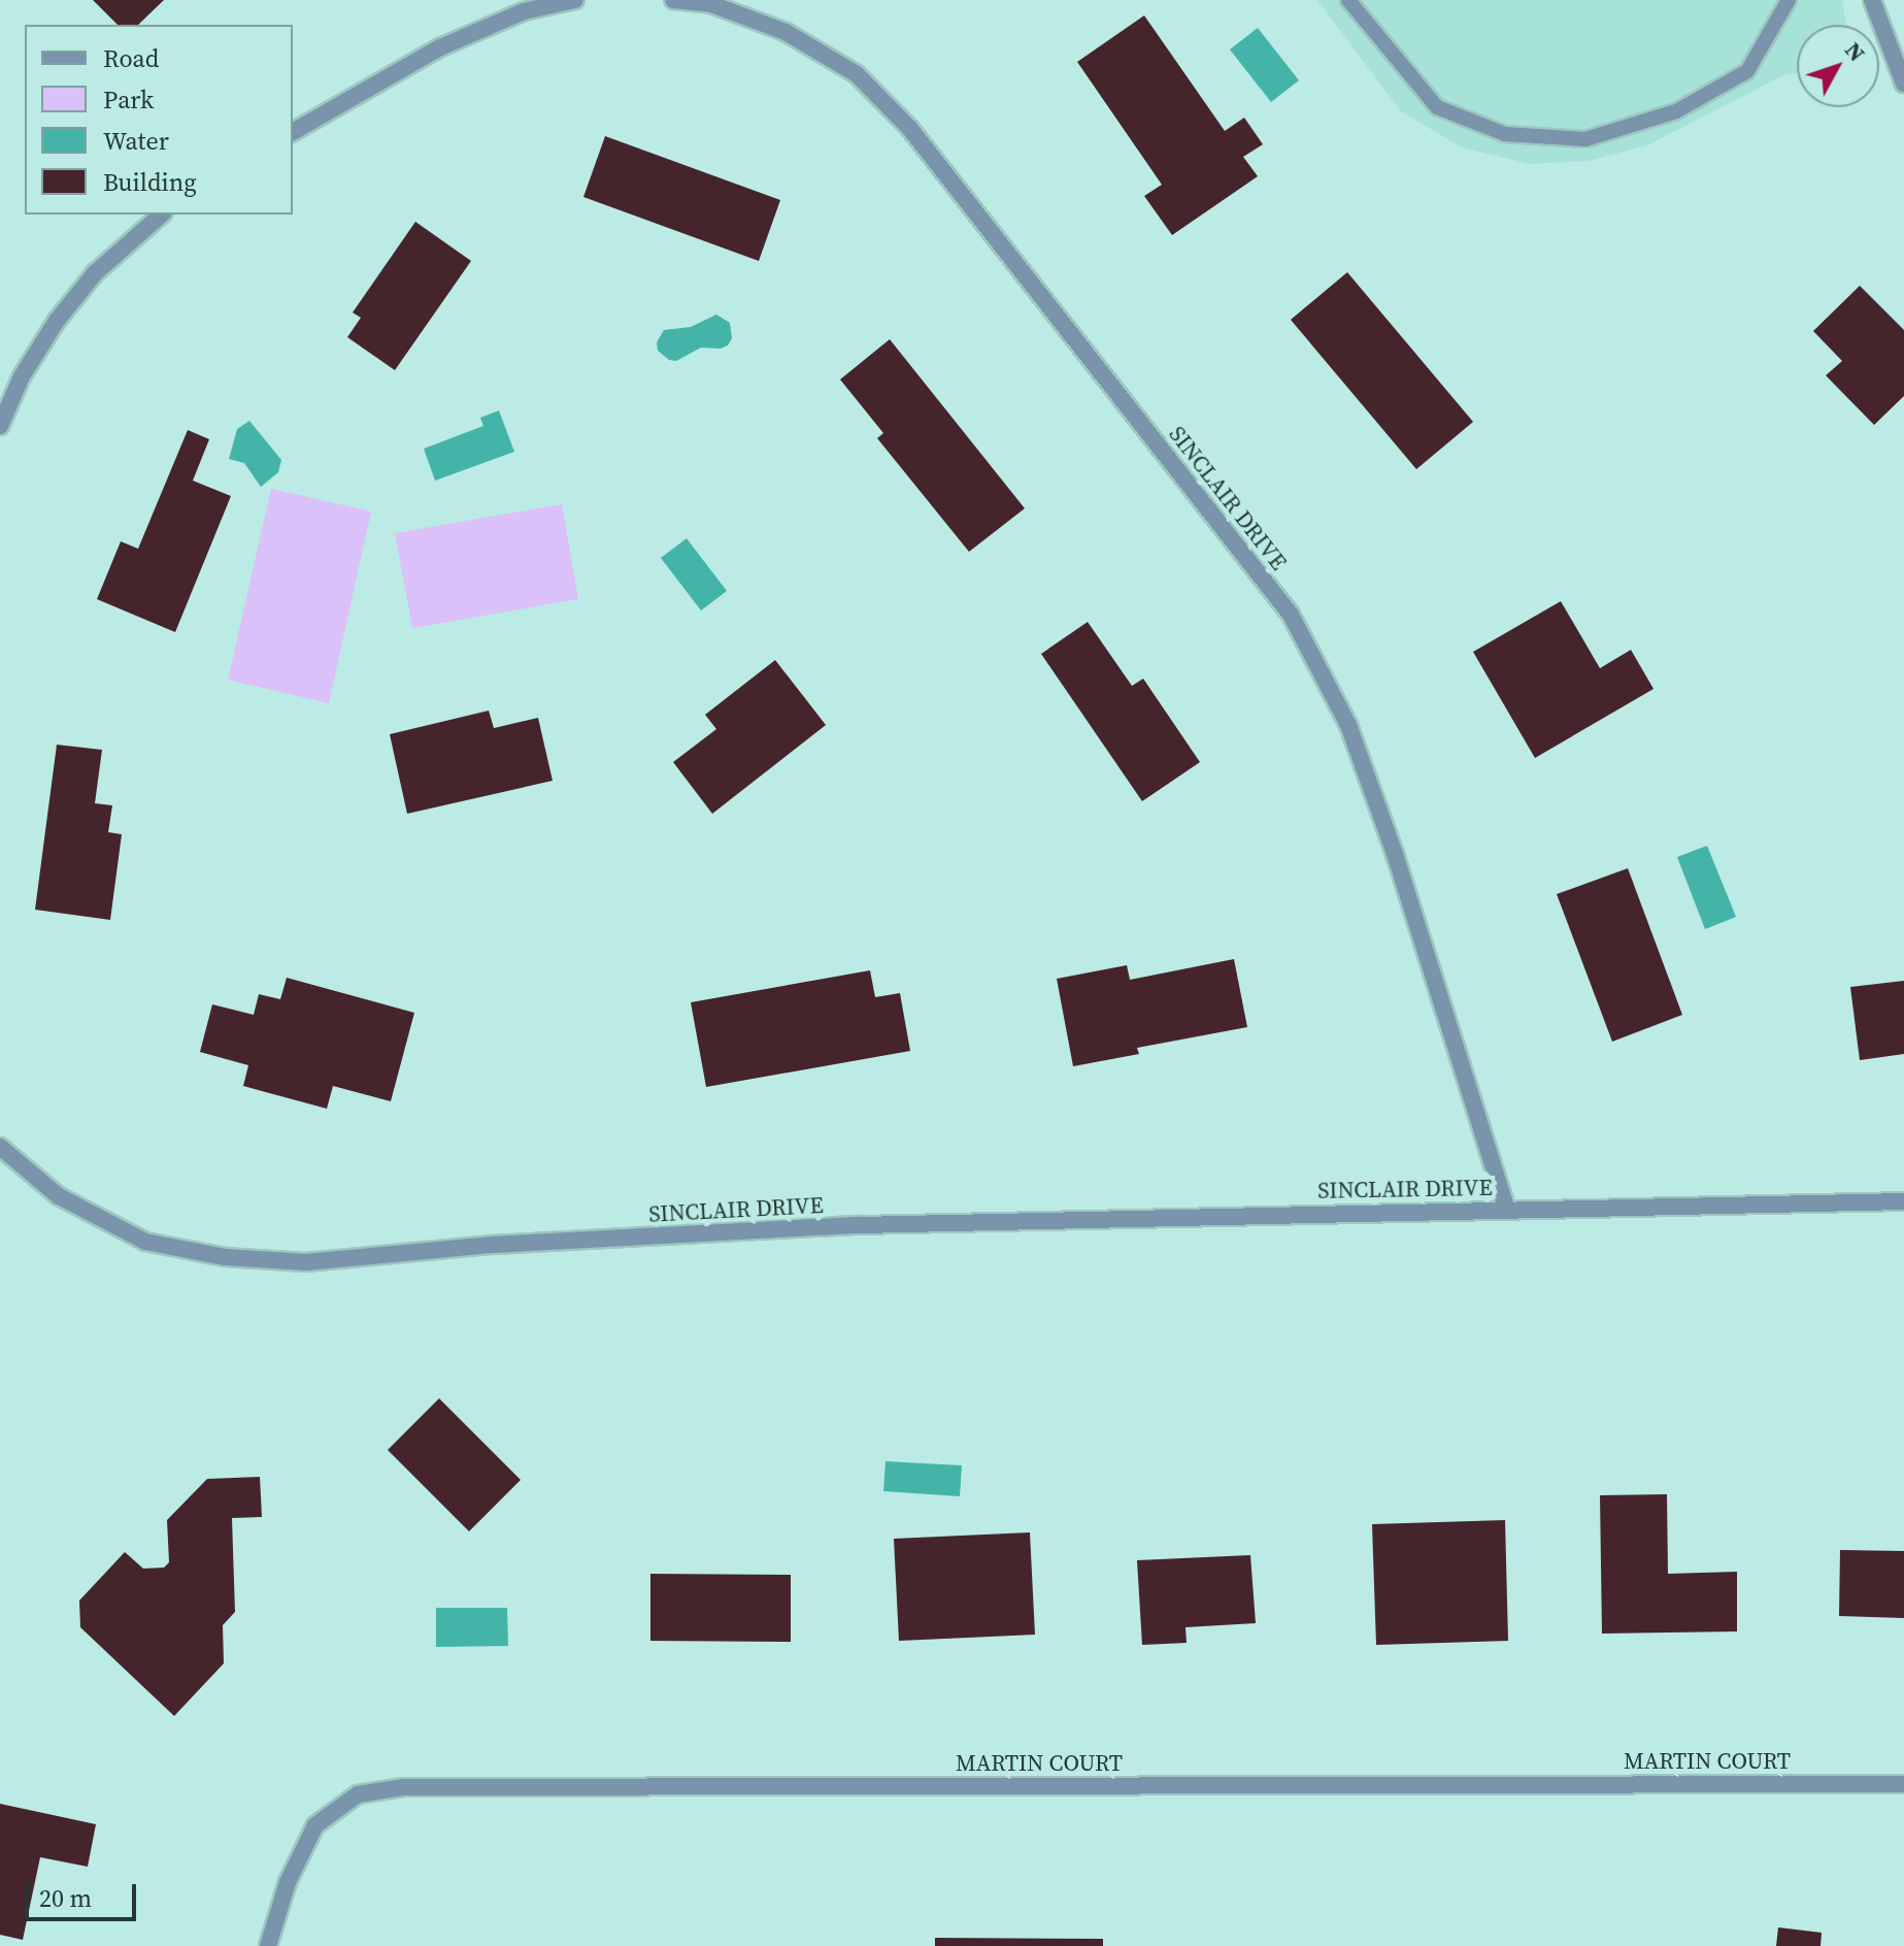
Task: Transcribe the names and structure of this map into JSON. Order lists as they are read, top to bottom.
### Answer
{
  "streets": {
    "street": ["SINCLAIR DRIVE", "MARTIN COURT"]
  },
  "legend": [
    "Road",
    "Park",
    "Water",
    "Building"
  ],
  "scale_bar": "20 m",
  "north": "top right"
}
